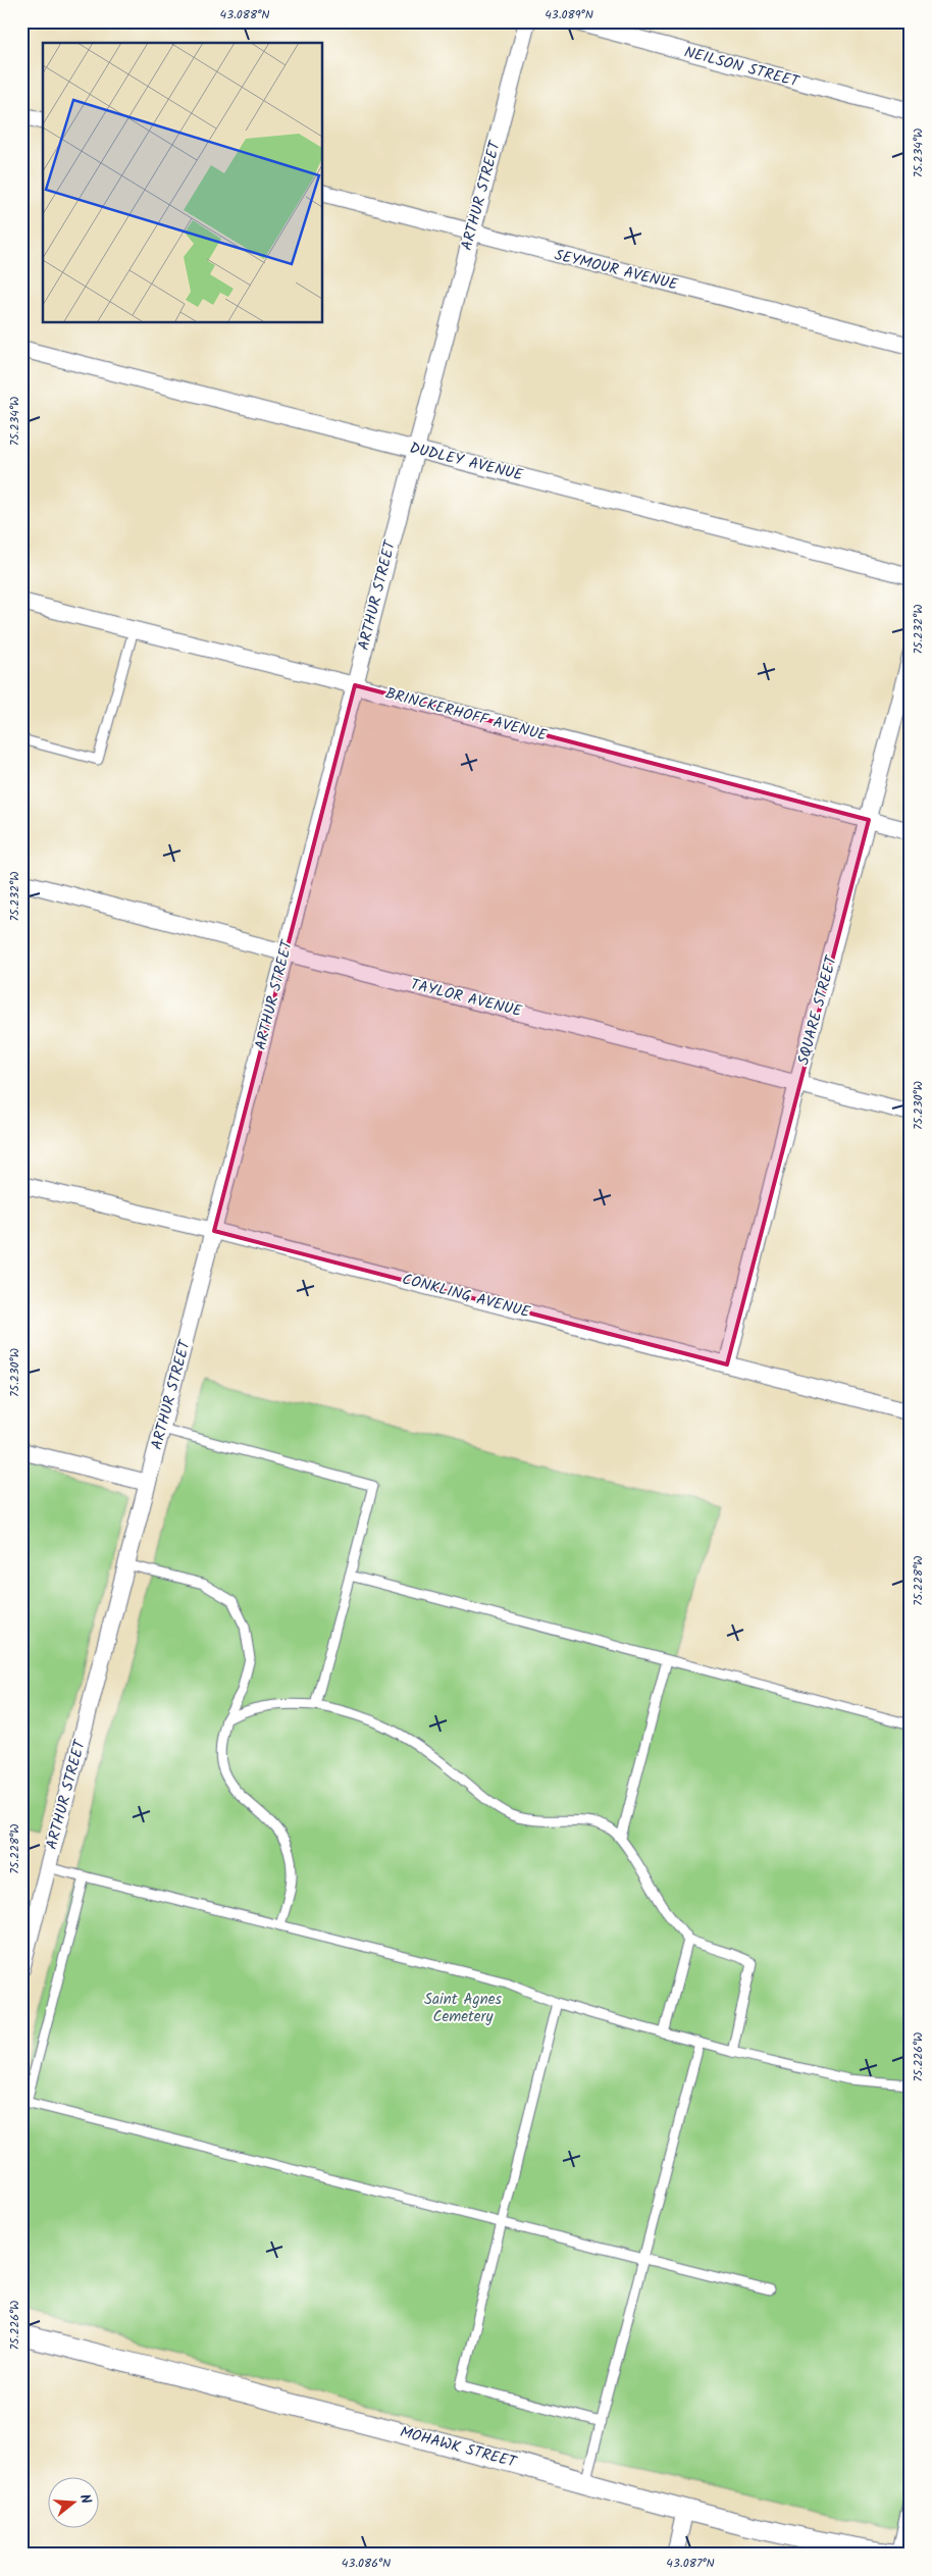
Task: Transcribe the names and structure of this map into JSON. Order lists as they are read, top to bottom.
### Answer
{
  "streets": {
    "street": [
      "NEILSON STREET",
      "ARTHUR STREET",
      "SEYMOUR AVENUE",
      "DUDLEY AVENUE",
      "BRINCKERHOFF AVENUE",
      "TAYLOR AVENUE",
      "SQUARE STREET",
      "CONKLING AVENUE",
      "MOHAWK STREET"
    ]
  },
  "crossings": [
    ["ARTHUR STREET", "SEYMOUR AVENUE"],
    ["ARTHUR STREET", "DUDLEY AVENUE"],
    ["ARTHUR STREET", "BRINCKERHOFF AVENUE"],
    ["ARTHUR STREET", "TAYLOR AVENUE"],
    ["ARTHUR STREET", "CONKLING AVENUE"],
    ["BRINCKERHOFF AVENUE", "SQUARE STREET"],
    ["TAYLOR AVENUE", "SQUARE STREET"],
    ["SQUARE STREET", "CONKLING AVENUE"]
  ],
  "parks": ["Saint Agnes Cemetery"],
  "north": "right",
  "coordinates": [
    "43.088°N",
    "43.089°N",
    "75.234°W",
    "75.232°W",
    "75.230°W",
    "75.228°W",
    "75.226°W",
    "43.086°N",
    "43.087°N"
  ]
}
